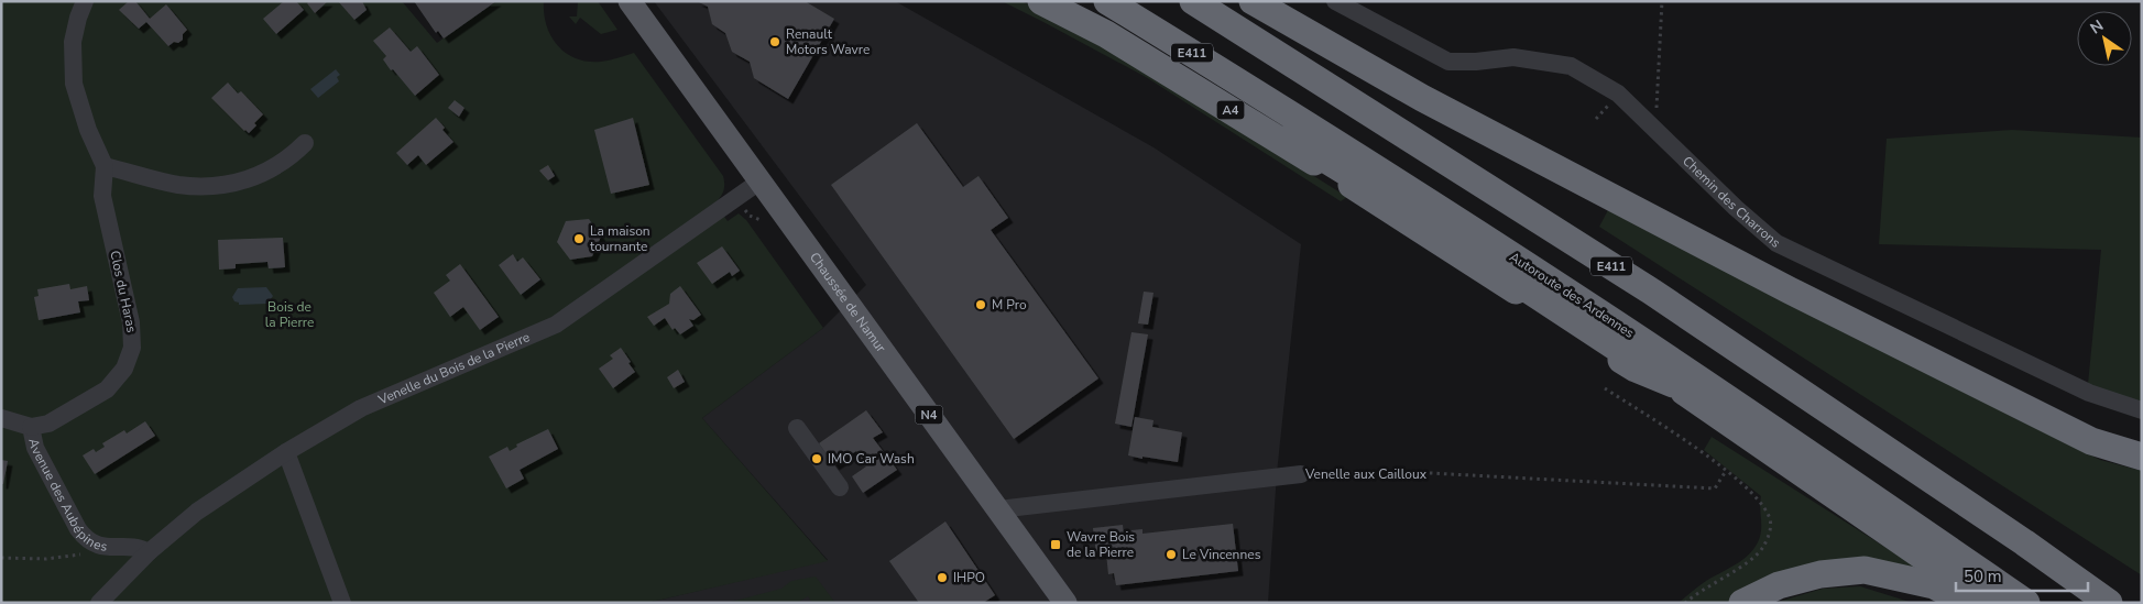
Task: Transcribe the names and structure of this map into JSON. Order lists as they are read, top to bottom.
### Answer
{
  "streets": {
    "highway": ["E411", "A4", "Autoroute des Ardennes"],
    "main road": ["Chaussée de Namur", "N4"],
    "street": [
      "Chemin des Charrons",
      "Clos du Haras",
      "Venelle du Bois de la Pierre",
      "Venelle aux Cailloux",
      "Avenue des Aubépines"
    ]
  },
  "crossings": [
    ["Clos du Haras", "Avenue des Aubépines"],
    ["Chaussée de Namur", "Venelle du Bois de la Pierre"],
    ["Chaussée de Namur", "Venelle aux Cailloux"],
    ["Venelle du Bois de la Pierre", "Avenue des Aubépines"]
  ],
  "parks": ["Bois de la Pierre"],
  "places": {
    "other": [
      "Renault Motors Wavre",
      "La maison tournante",
      "M Pro",
      "IMO Car Wash",
      "Le Vincennes",
      "IHPO"
    ],
    "transit": ["Wavre Bois de la Pierre"]
  },
  "scale_bar": "50 m",
  "north": "top left"
}
